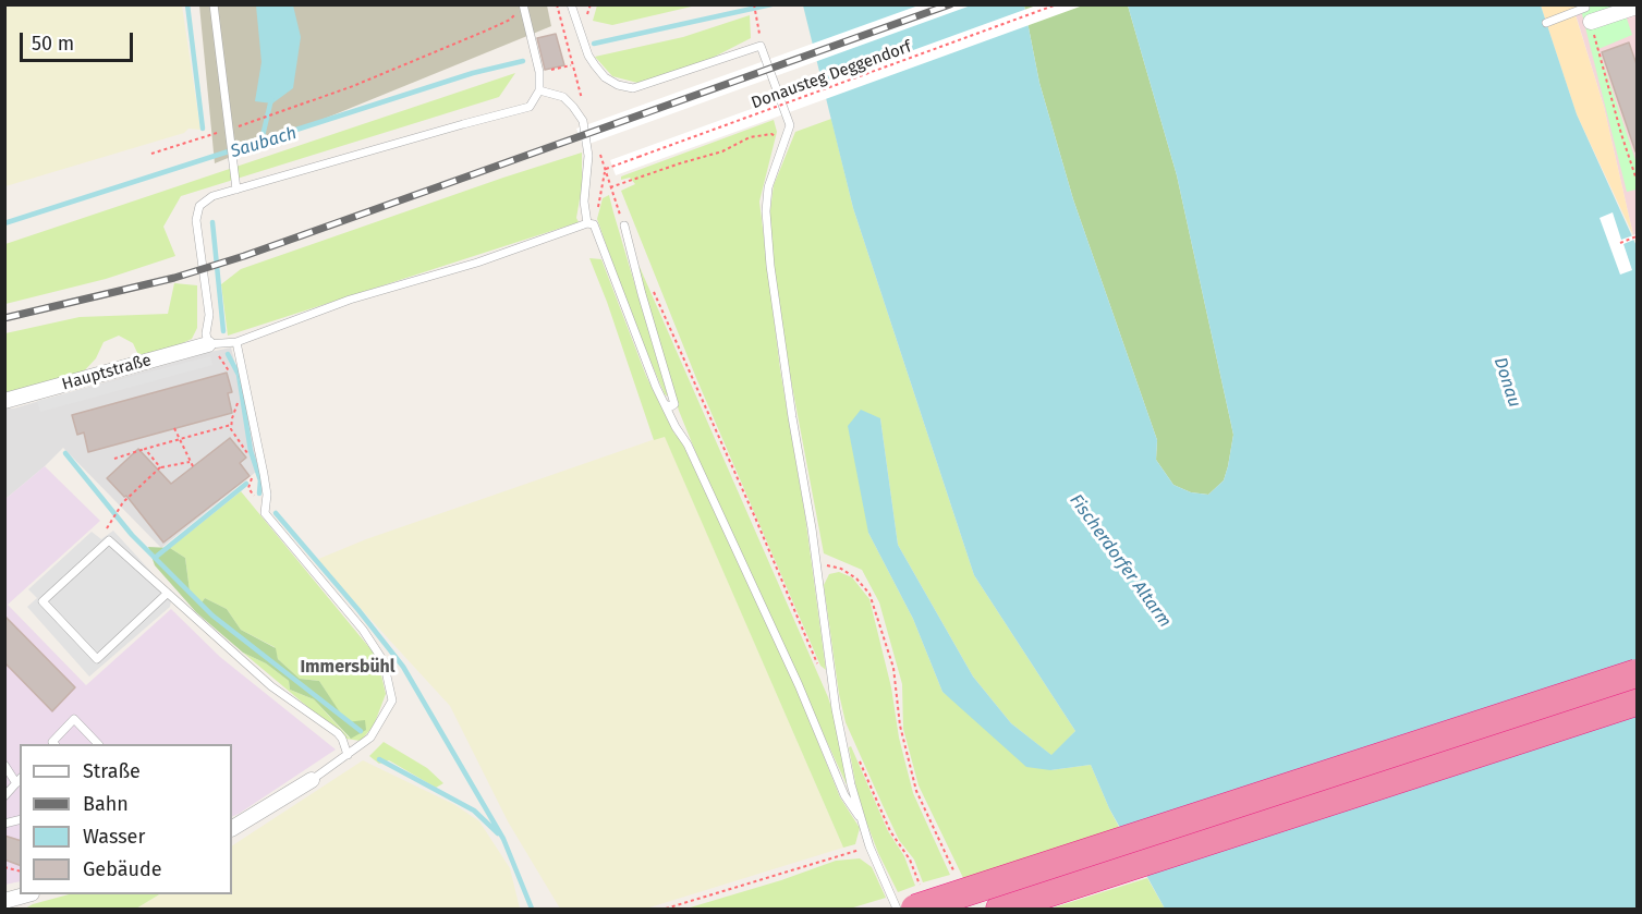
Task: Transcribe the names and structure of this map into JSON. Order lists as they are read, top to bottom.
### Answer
{
  "streets": {
    "street": ["Hauptstraße"],
    "path": ["Donausteg Deggendorf"]
  },
  "districts": ["Immersbühl"],
  "water": ["Saubach", "Donau", "Fischerdorfer Altarm"],
  "legend": [
    "Straße",
    "Bahn",
    "Wasser",
    "Gebäude"
  ],
  "scale_bar": "50 m"
}
